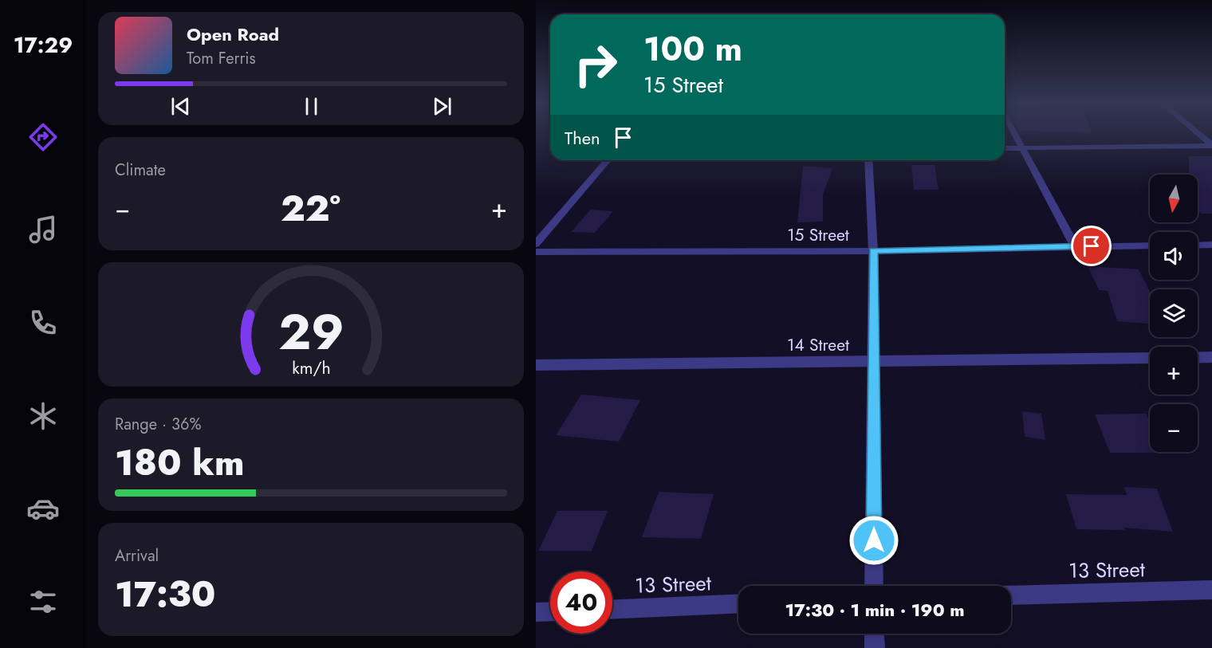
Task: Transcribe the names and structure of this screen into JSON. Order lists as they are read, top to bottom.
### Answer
{
  "streets": {
    "street": ["15 Street", "14 Street", "13 Street"]
  },
  "north": "bottom",
  "page": {
    "tabs": "17:29",
    "turn": ["100 m", "15 Street"],
    "song": ["Open Road", "Tom Ferris"],
    "then": "Then",
    "tile": [
      "Climate",
      ["Range · 36%", "180 km"],
      ["Arrival", "17:30"]
    ],
    "map_buttons": ["+", "−"],
    "heat": ["−", "22°", "+"],
    "limit": "40",
    "trip": "17:30 · 1 min · 190 m",
    "gauge": ["29", "km/h"]
  }
}
